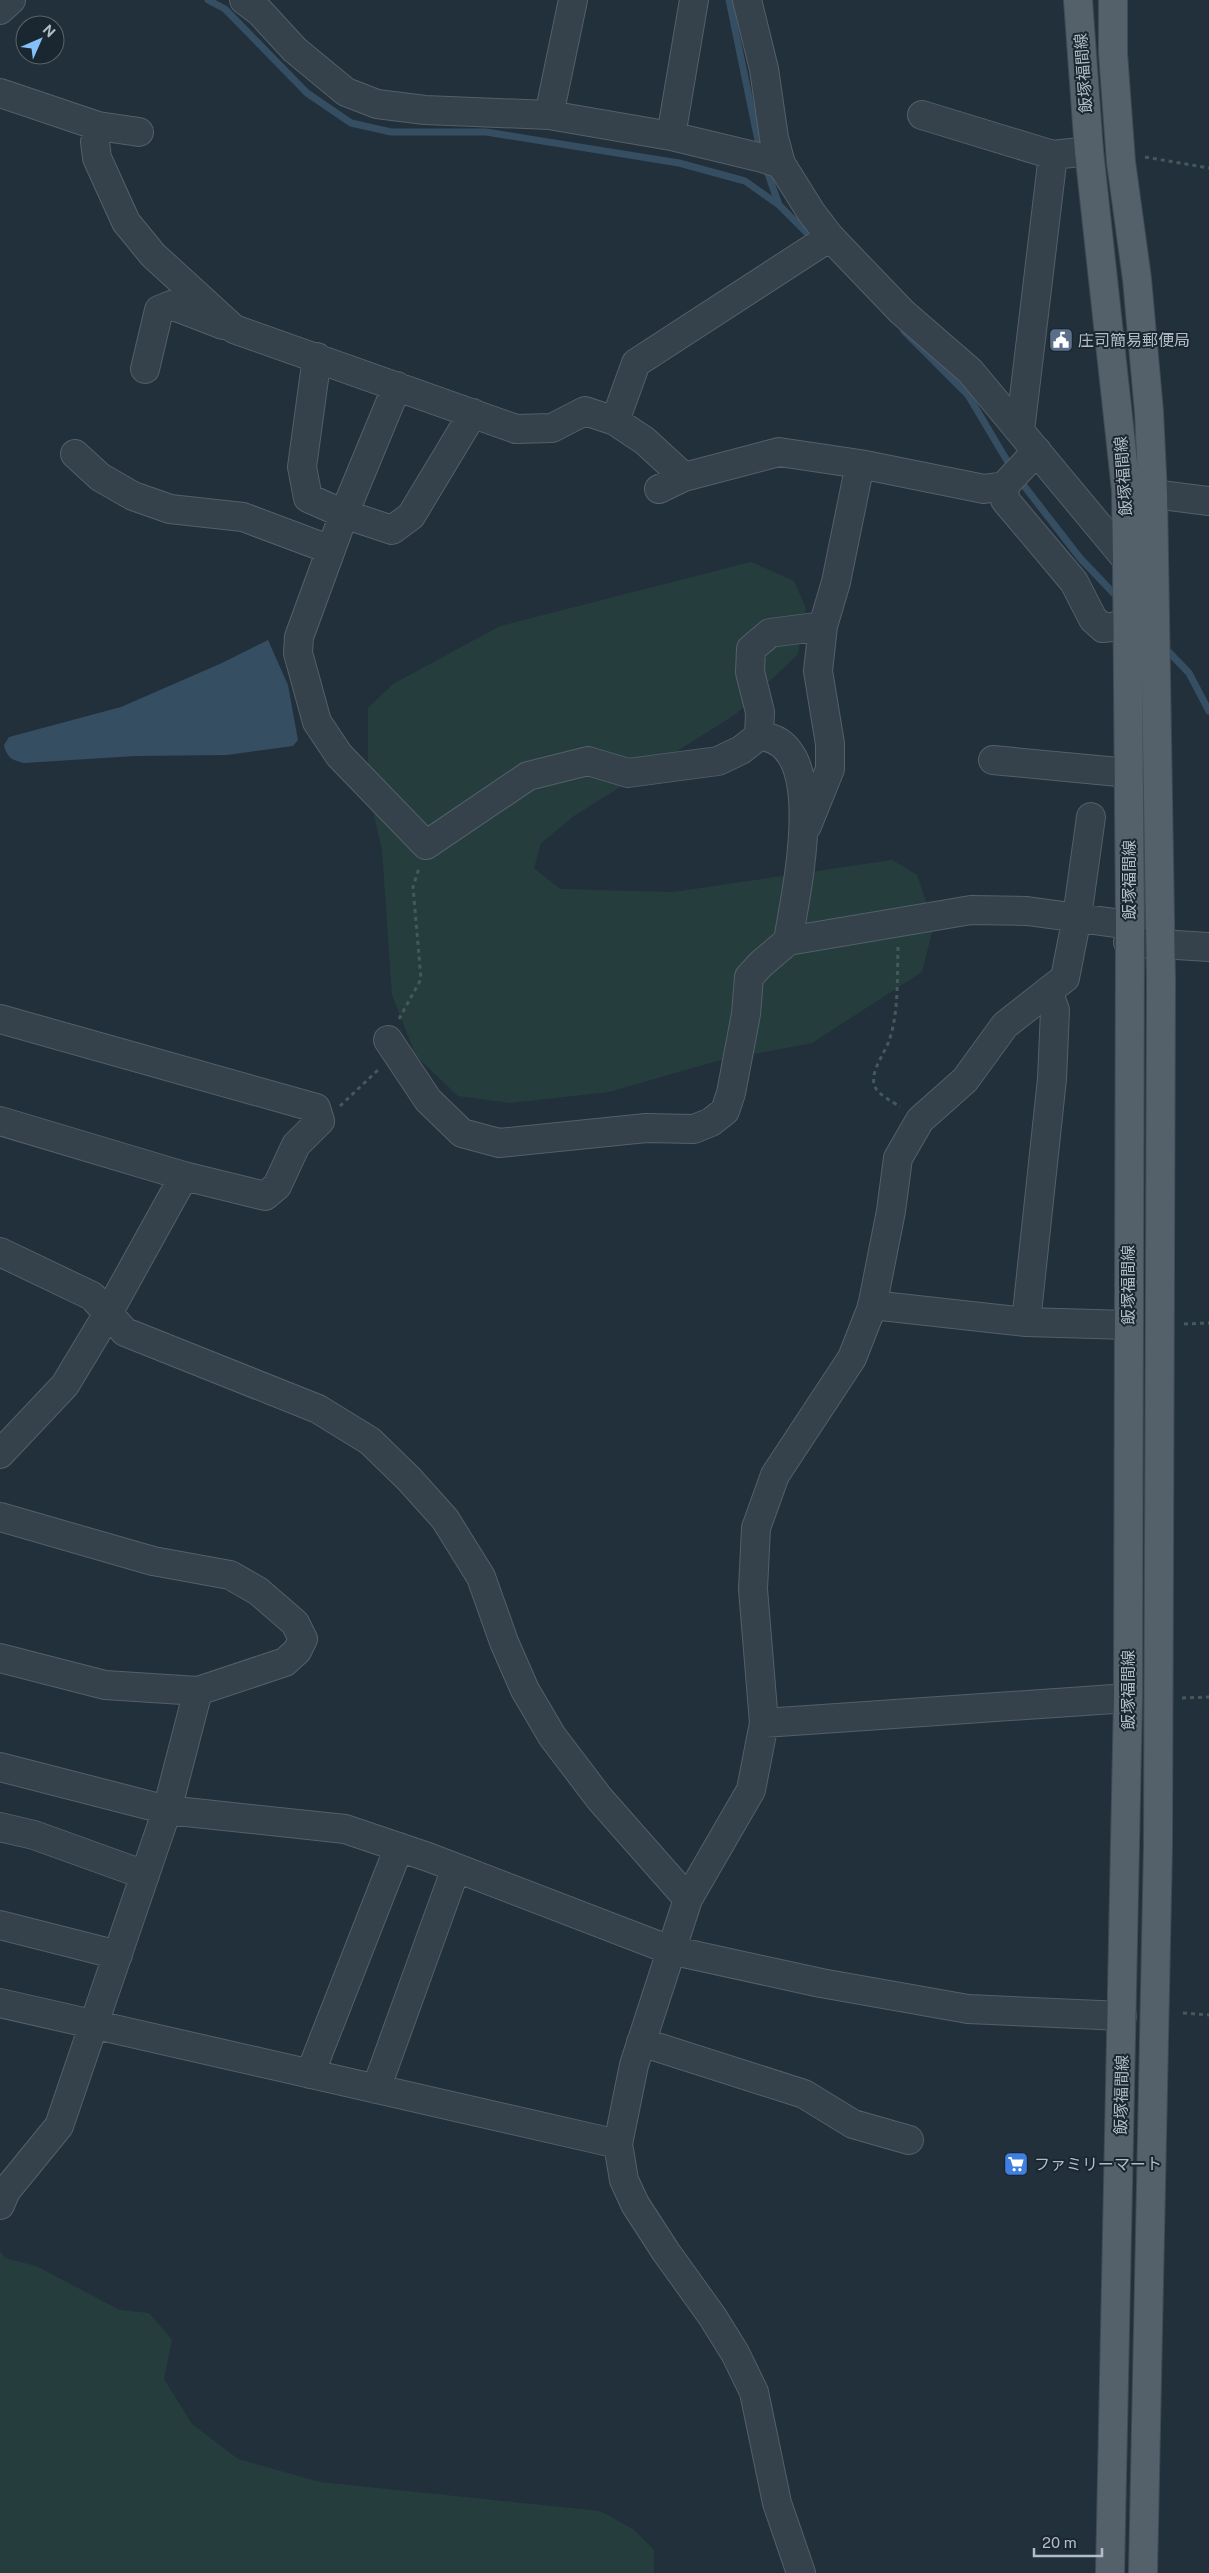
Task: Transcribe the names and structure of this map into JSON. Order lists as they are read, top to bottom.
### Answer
{
  "streets": {
    "main road": ["飯塚福間線"]
  },
  "places": {
    "public building": ["庄司簡易郵便局"],
    "supermarket": ["ファミリーマート"]
  },
  "scale_bar": "20 m",
  "north": "top right"
}
